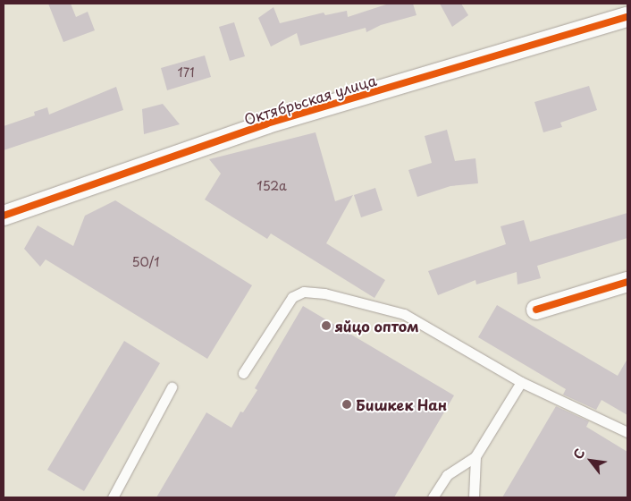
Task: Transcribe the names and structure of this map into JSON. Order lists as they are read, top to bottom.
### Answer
{
  "streets": {
    "street": ["Октябрьская улица"]
  },
  "places": ["яйцо оптом", "Бишкек Нан"],
  "house_numbers": ["171", "152а", "50/1"],
  "north": "top left"
}
